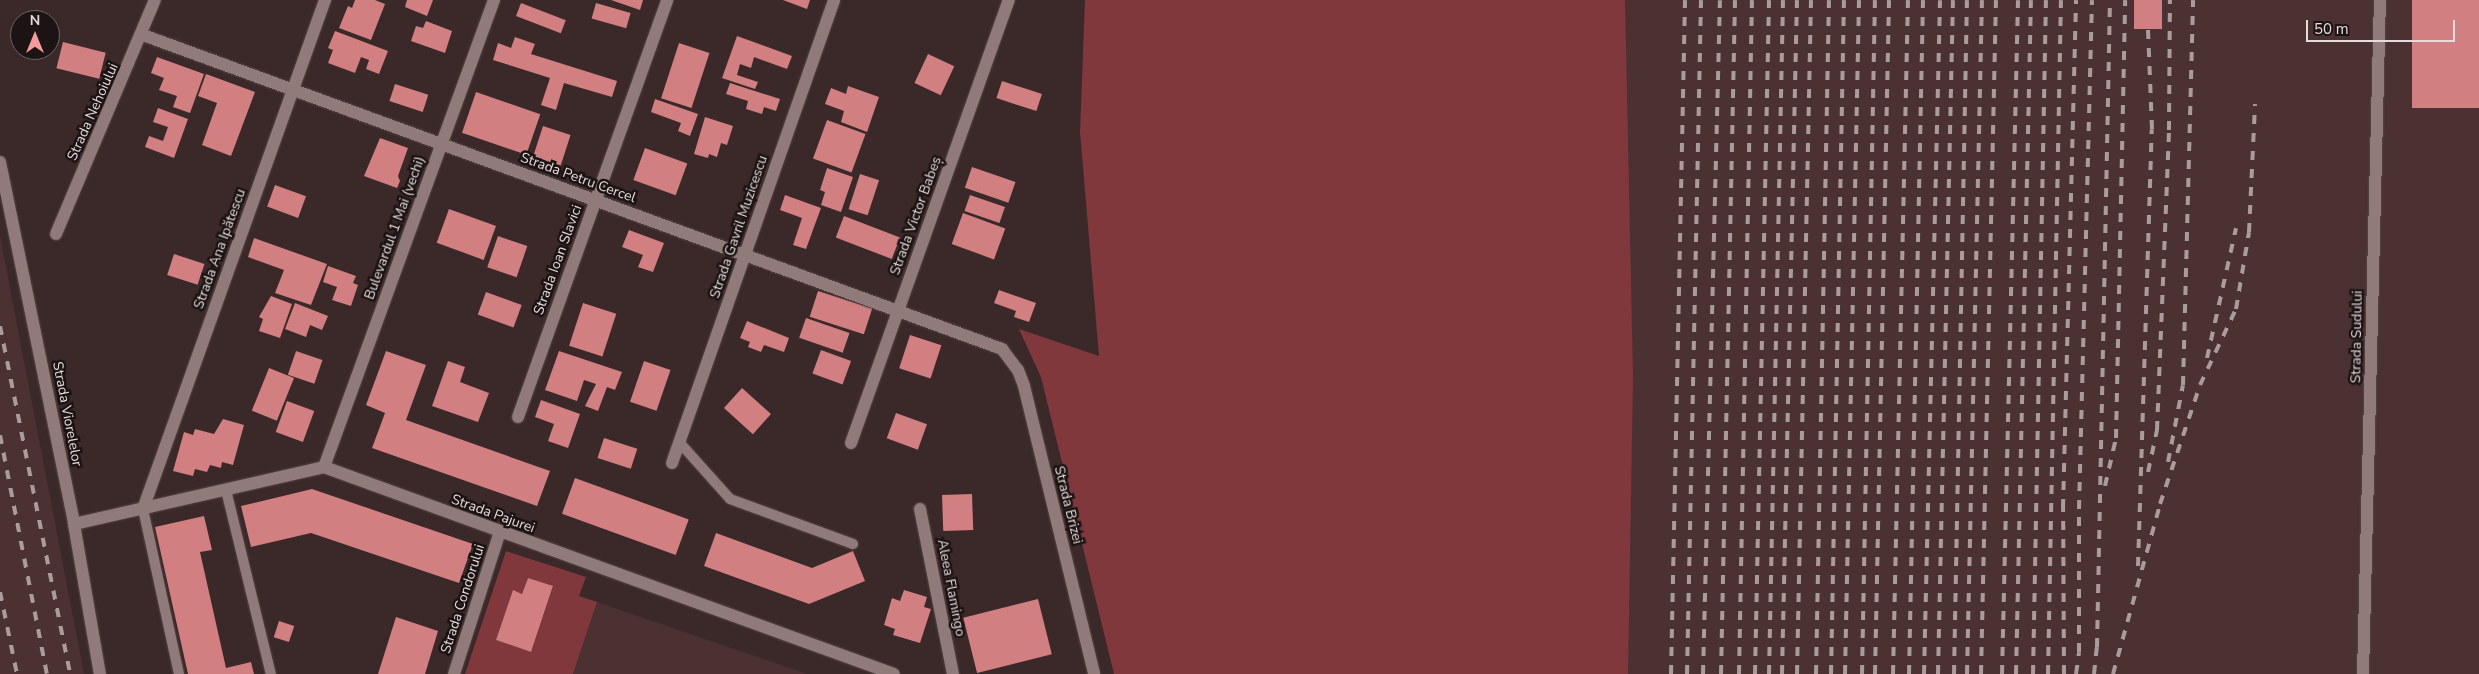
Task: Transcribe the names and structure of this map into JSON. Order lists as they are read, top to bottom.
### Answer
{
  "streets": {
    "street": [
      "Strada Nehoiului",
      "Strada Petru Cercel",
      "Strada Victor Babeș",
      "Strada Gavril Muzicescu",
      "Bulevardul 1 Mai (vechi)",
      "Strada Ana Ipătescu",
      "Strada Ioan Slavici",
      "Strada Sudului",
      "Strada Viorelelor",
      "Strada Brizei",
      "Strada Pajurei",
      "Aleea Flamingo",
      "Strada Condorului"
    ]
  },
  "crossings": [
    ["Strada Nehoiului", "Strada Petru Cercel"],
    ["Strada Petru Cercel", "Strada Victor Babeș"],
    ["Strada Petru Cercel", "Strada Gavril Muzicescu"],
    ["Strada Petru Cercel", "Bulevardul 1 Mai (vechi)"],
    ["Strada Petru Cercel", "Strada Ana Ipătescu"],
    ["Strada Petru Cercel", "Strada Ioan Slavici"],
    ["Strada Petru Cercel", "Strada Brizei"],
    ["Bulevardul 1 Mai (vechi)", "Strada Pajurei"],
    ["Strada Pajurei", "Strada Condorului"]
  ],
  "scale_bar": "50 m",
  "north": "top"
}
